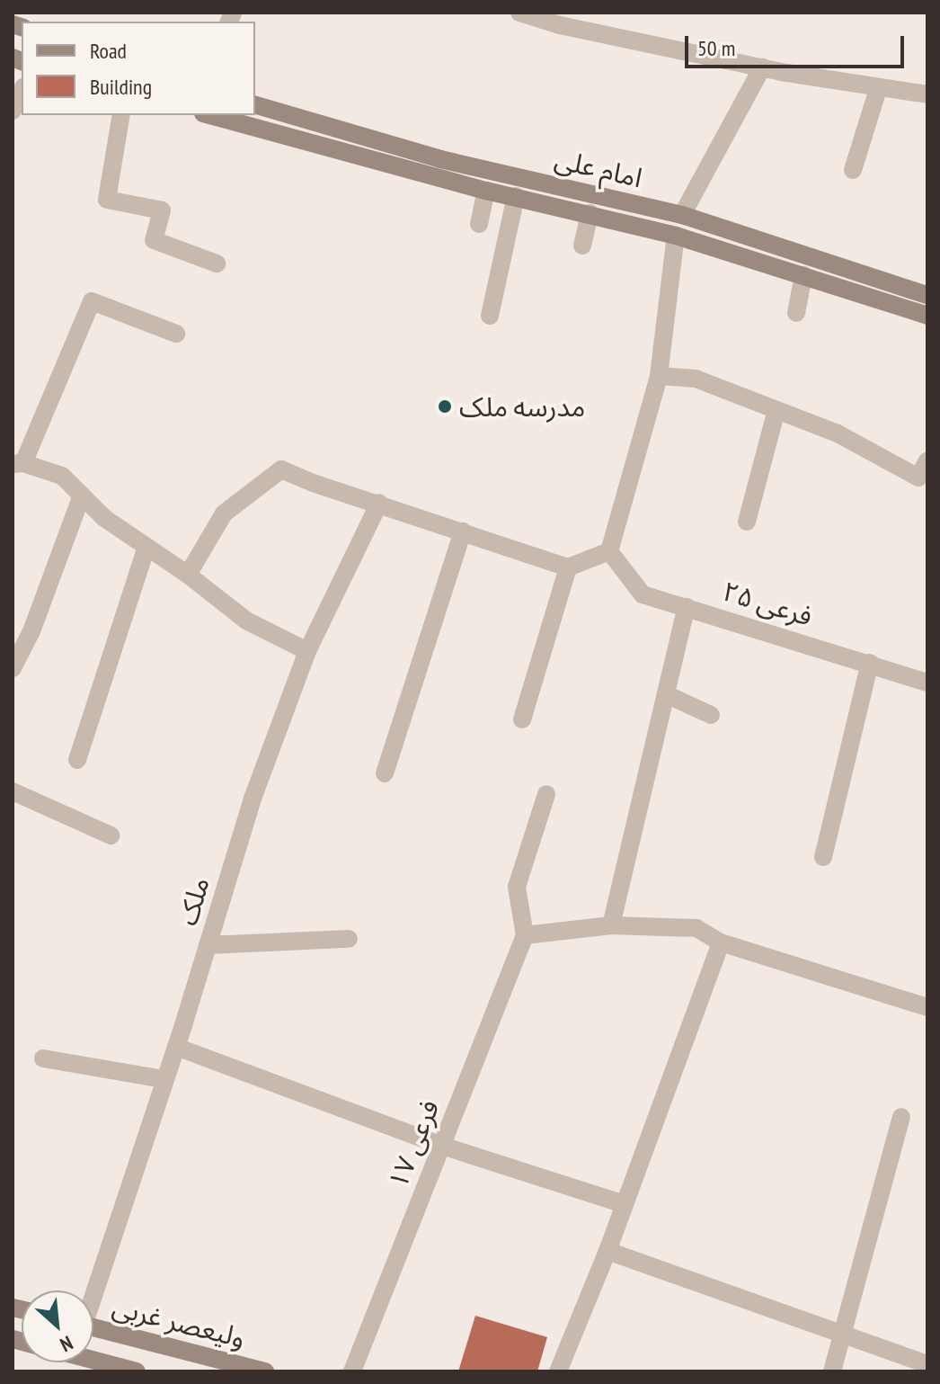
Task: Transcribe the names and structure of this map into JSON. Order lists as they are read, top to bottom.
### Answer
{
  "streets": {
    "main road": ["امام علی", "ولیعصر غربی"],
    "street": ["فرعی ۲۵", "ملک", "فرعی ۱۷"]
  },
  "places": ["مدرسه ملک"],
  "legend": ["Road", "Building"],
  "scale_bar": "50 m",
  "north": "bottom right"
}
